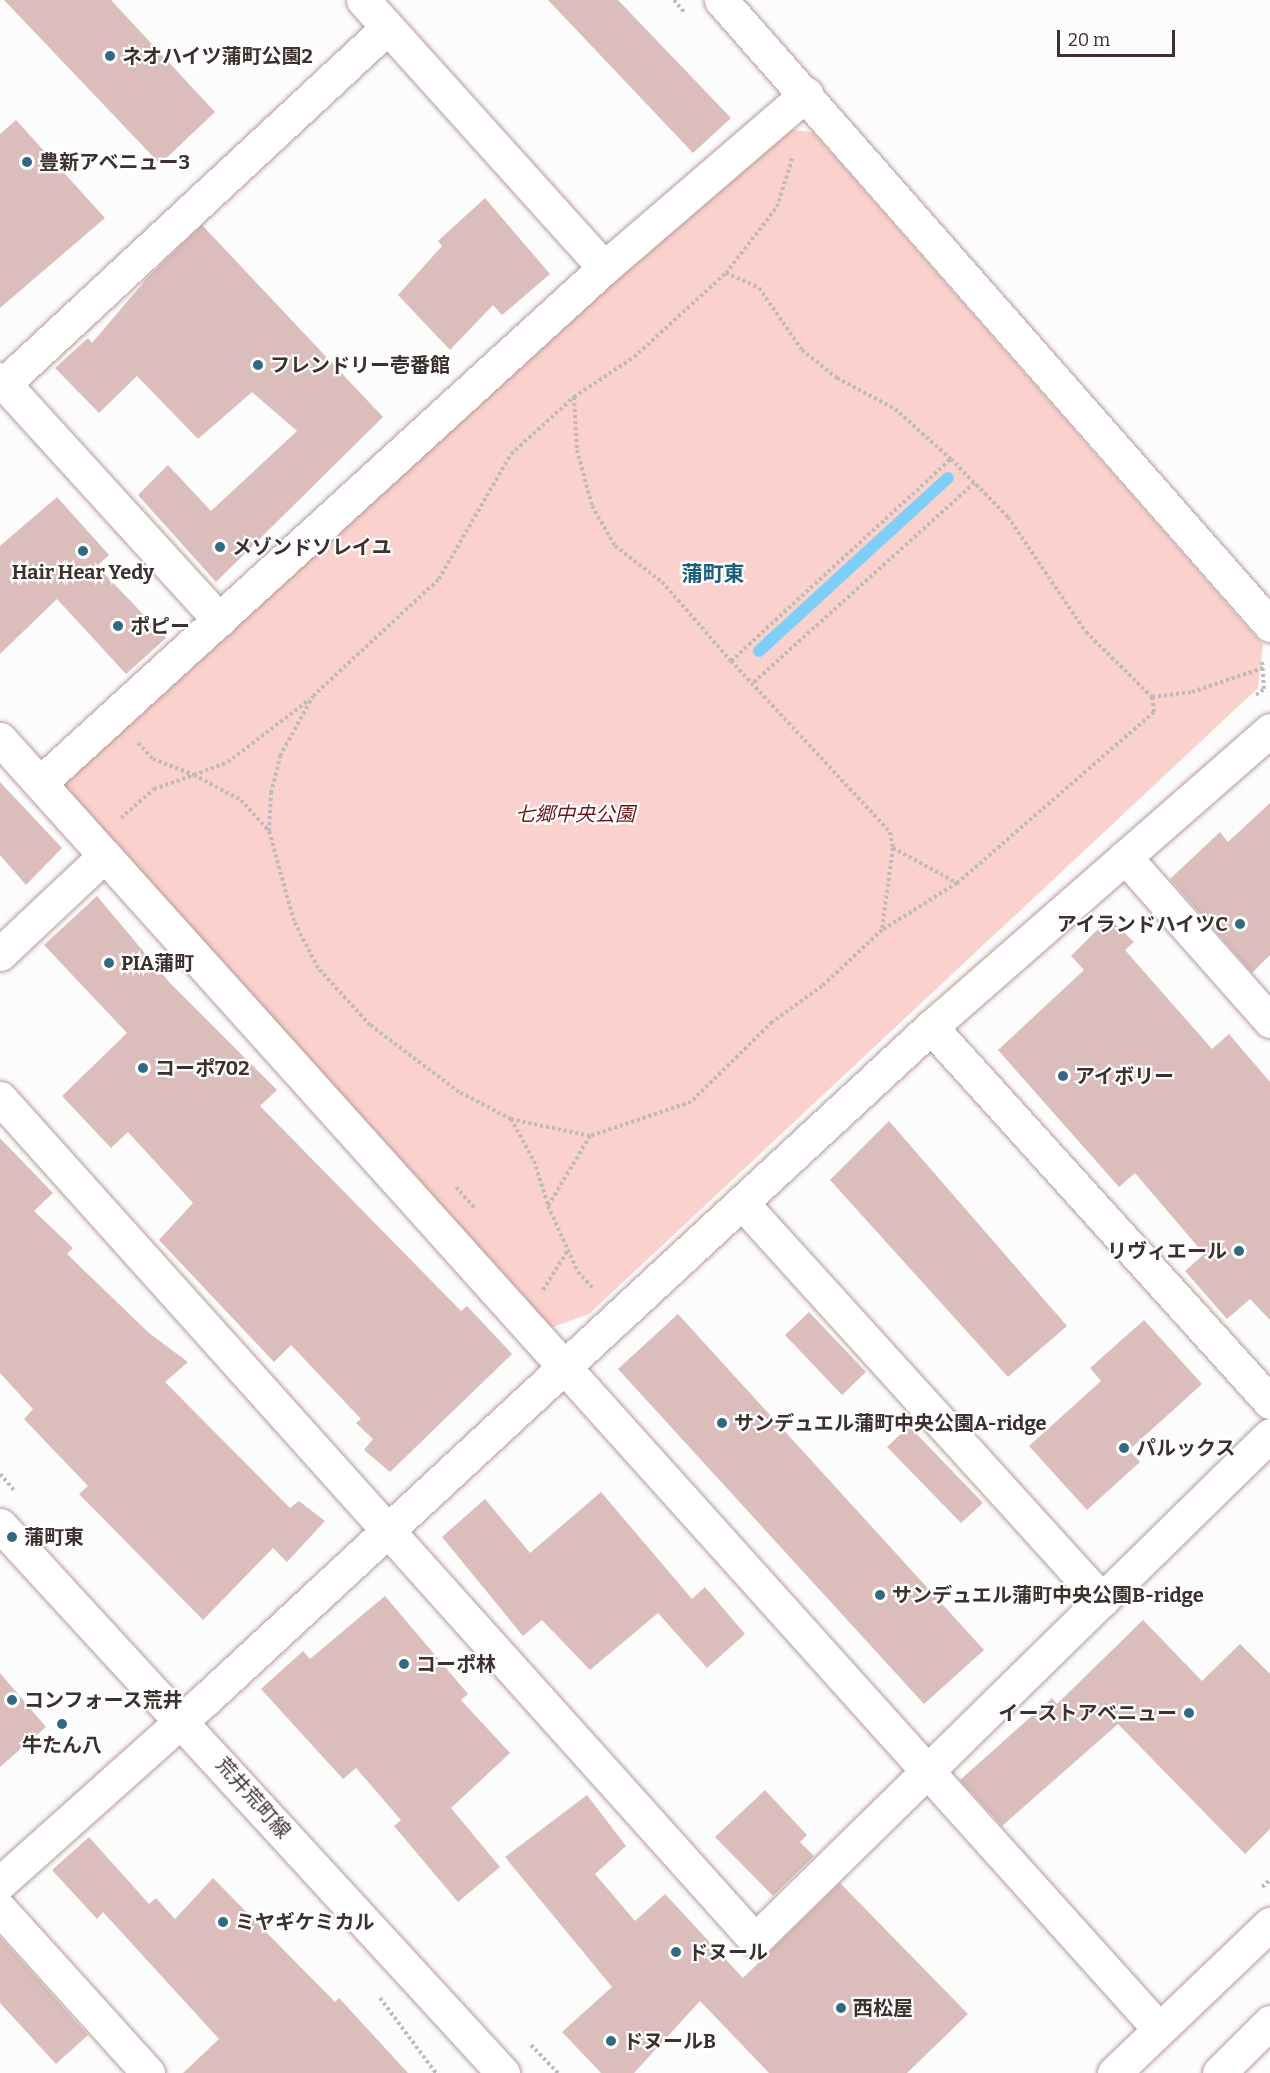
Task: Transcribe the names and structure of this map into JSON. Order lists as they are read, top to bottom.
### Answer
{
  "streets": {
    "street": ["荒井荒町線"]
  },
  "districts": ["蒲町東"],
  "parks": ["七郷中央公園"],
  "places": [
    "ネオハイツ蒲町公園2",
    "豊新アベニュー3",
    "フレンドリー壱番館",
    "メゾンドソレイユ",
    "Hair Hear Yedy",
    "ポピー",
    "アイランドハイツC",
    "PIA蒲町",
    "コーポ702",
    "アイボリー",
    "リヴィエール",
    "サンデュエル蒲町中央公園A-ridge",
    "パルックス",
    "蒲町東",
    "サンデュエル蒲町中央公園B-ridge",
    "コーポ林",
    "コンフォース荒井",
    "イーストアベニュー",
    "牛たん八",
    "ミヤギケミカル",
    "ドヌール",
    "西松屋",
    "ドヌールB"
  ],
  "scale_bar": "20 m"
}
